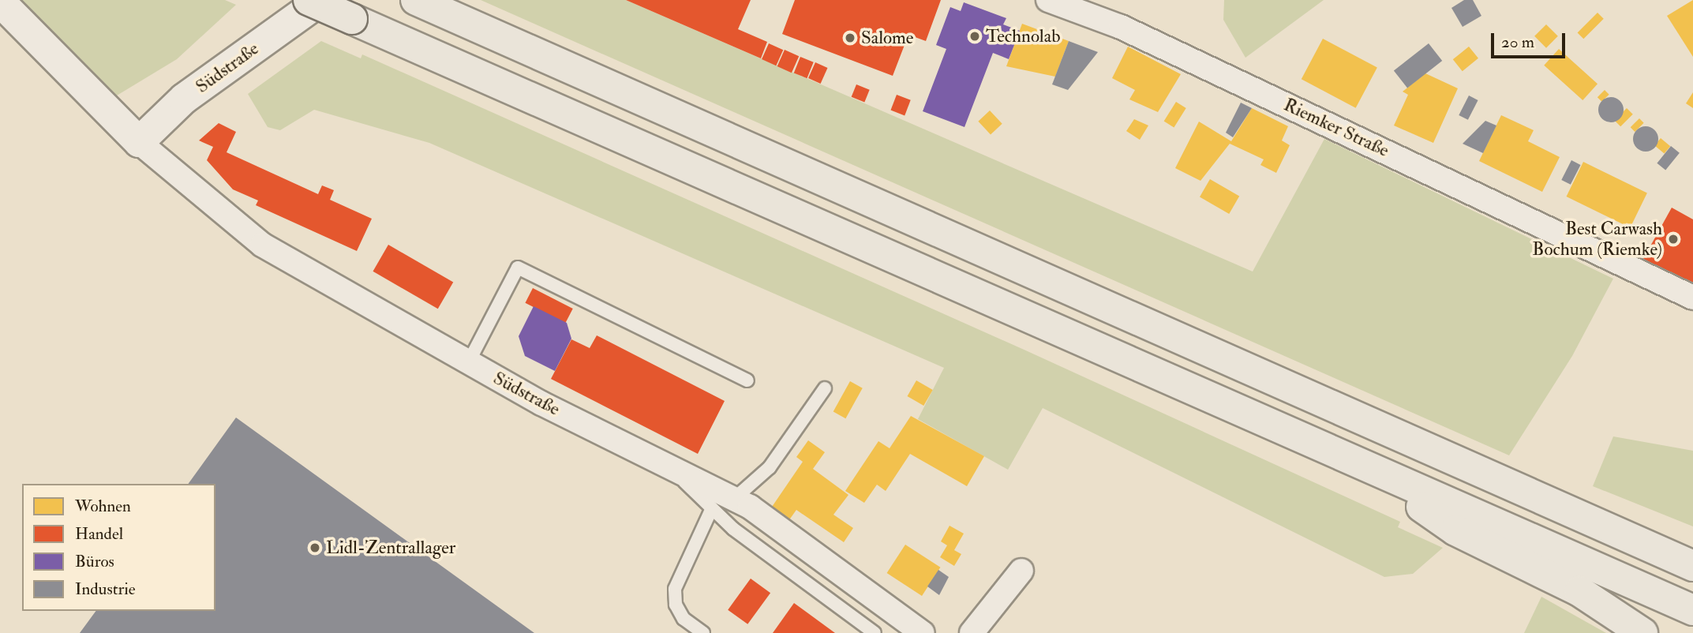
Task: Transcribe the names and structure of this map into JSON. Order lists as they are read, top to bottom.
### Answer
{
  "streets": {
    "street": ["Südstraße", "Riemker Straße"]
  },
  "places": [
    "Technolab",
    "Salome",
    "Best Carwash Bochum (Riemke)",
    "Lidl-Zentrallager"
  ],
  "legend": [
    "Wohnen",
    "Handel",
    "Büros",
    "Industrie"
  ],
  "scale_bar": "20 m"
}
